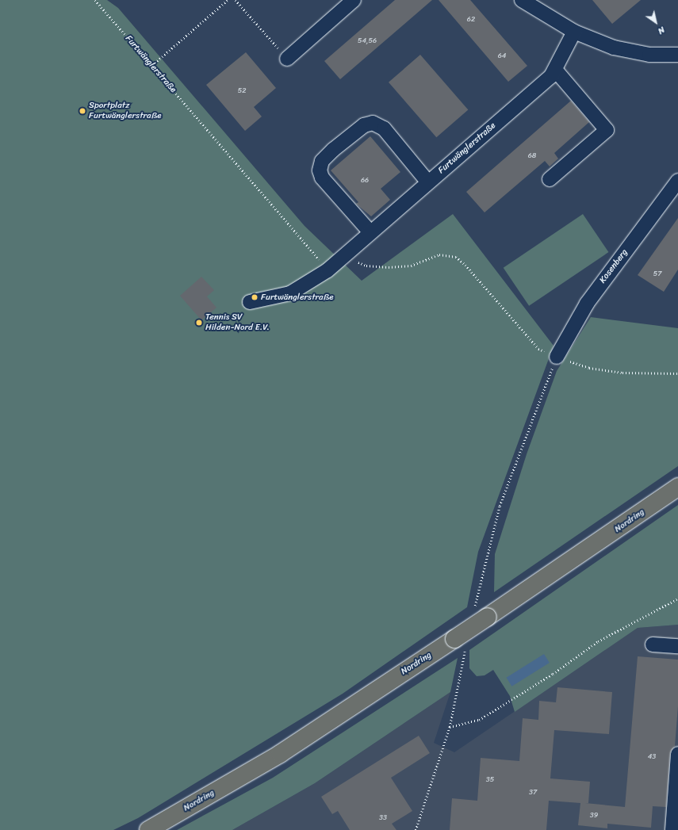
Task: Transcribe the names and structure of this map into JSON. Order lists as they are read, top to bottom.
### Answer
{
  "streets": {
    "main road": ["Nordring"],
    "street": ["Furtwänglerstraße", "Kosenberg"]
  },
  "places": ["Sportplatz Furtwänglerstraße", "Furtwänglerstraße", "Tennis SV Hilden-Nord E.V."],
  "house_numbers": [
    "62",
    "54,56",
    "64",
    "52",
    "68",
    "66",
    "57",
    "43",
    "35",
    "37",
    "39",
    "33"
  ],
  "north": "bottom right"
}
